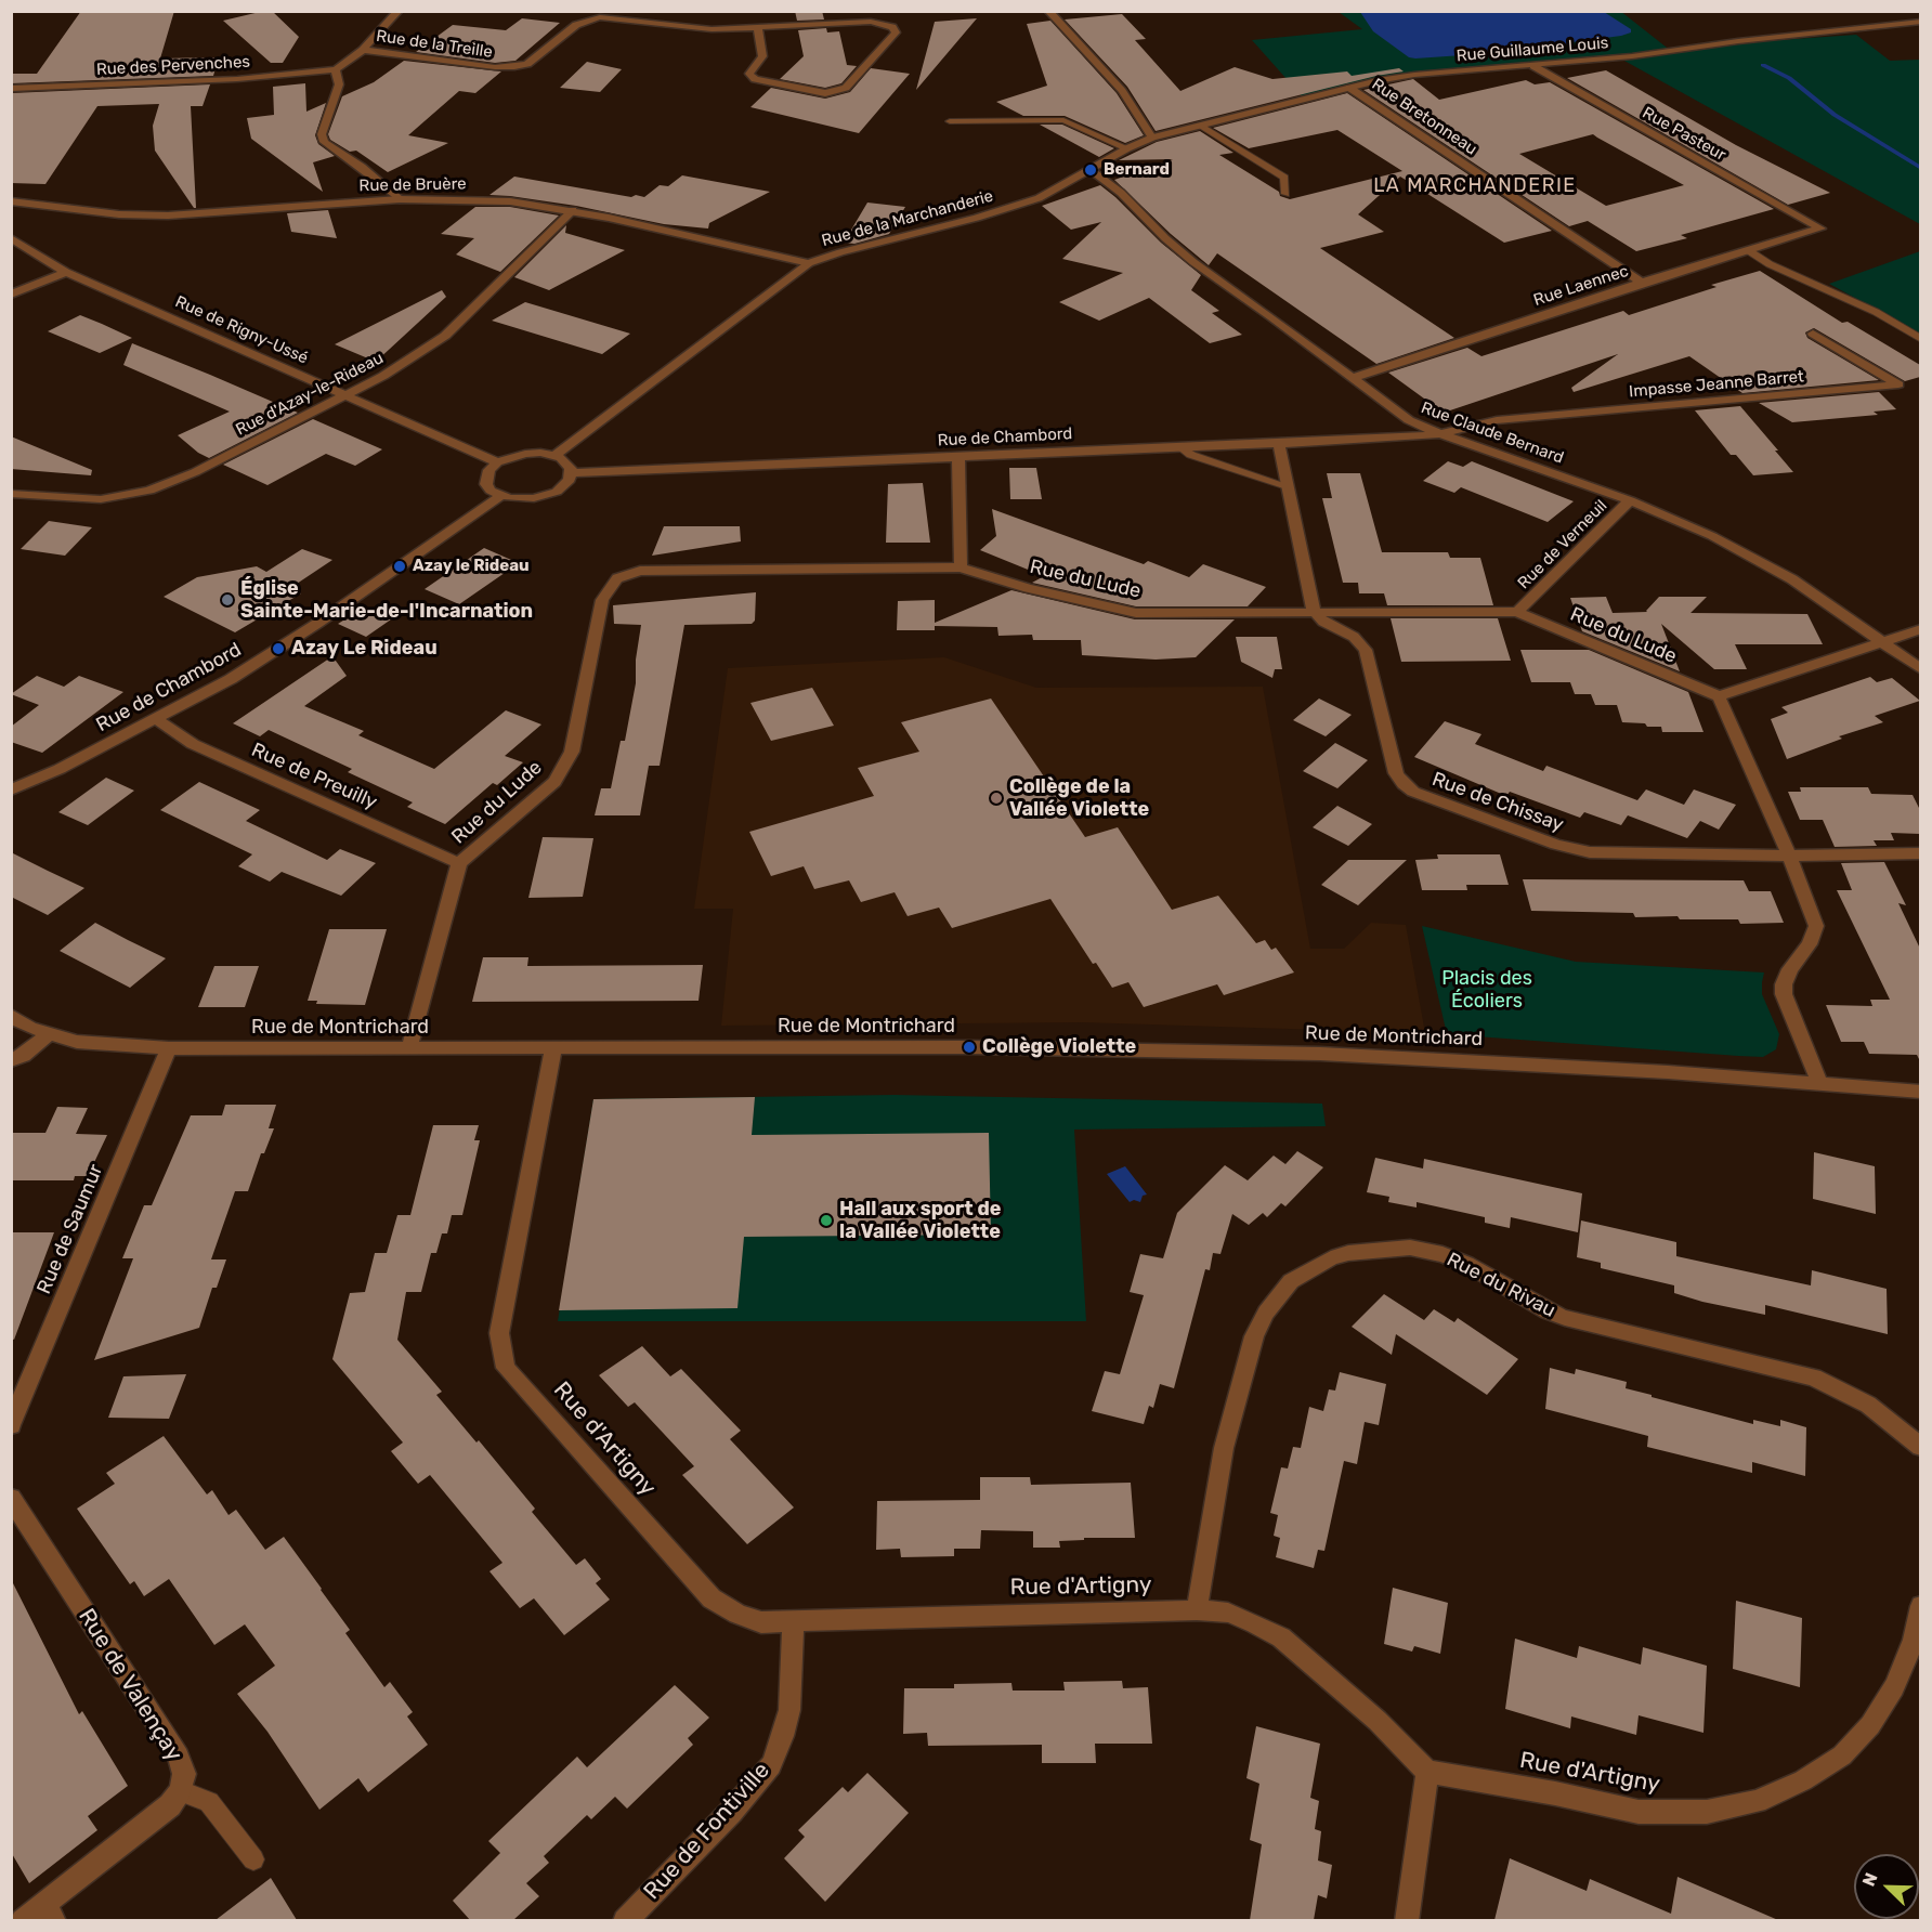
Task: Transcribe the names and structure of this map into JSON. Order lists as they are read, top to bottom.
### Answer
{
  "streets": {
    "street": [
      "Rue de la Treille",
      "Rue Guillaume Louis",
      "Rue des Pervenches",
      "Rue Bretonneau",
      "Rue Pasteur",
      "Rue de Bruère",
      "Rue de la Marchanderie",
      "Rue Laennec",
      "Rue de Rigny-Ussé",
      "Impasse Jeanne Barret",
      "Rue d'Azay-le-Rideau",
      "Rue Claude Bernard",
      "Rue de Chambord",
      "Rue de Verneuil",
      "Rue du Lude",
      "Rue de Preuilly",
      "Rue de Chissay",
      "Rue de Montrichard",
      "Rue de Saumur",
      "Rue du Rivau",
      "Rue d'Artigny",
      "Rue de Valençay",
      "Rue de Fontiville"
    ]
  },
  "crossings": [
    ["Rue Guillaume Louis", "Rue Bretonneau"],
    ["Rue Guillaume Louis", "Rue Pasteur"],
    ["Rue Guillaume Louis", "Rue de la Marchanderie"],
    ["Rue Bretonneau", "Rue Laennec"],
    ["Rue Pasteur", "Rue Laennec"],
    ["Rue de Bruère", "Rue de la Marchanderie"],
    ["Rue de Bruère", "Rue d'Azay-le-Rideau"],
    ["Rue de la Marchanderie", "Rue Claude Bernard"],
    ["Rue Laennec", "Rue Claude Bernard"],
    ["Rue de Rigny-Ussé", "Rue d'Azay-le-Rideau"],
    ["Impasse Jeanne Barret", "Rue Claude Bernard"],
    ["Impasse Jeanne Barret", "Rue de Chambord"],
    ["Rue Claude Bernard", "Rue de Chambord"],
    ["Rue Claude Bernard", "Rue de Verneuil"],
    ["Rue de Chambord", "Rue de Preuilly"],
    ["Rue de Verneuil", "Rue du Lude"],
    ["Rue du Lude", "Rue de Preuilly"],
    ["Rue du Lude", "Rue de Chissay"],
    ["Rue du Lude", "Rue de Montrichard"],
    ["Rue de Montrichard", "Rue de Saumur"],
    ["Rue de Montrichard", "Rue d'Artigny"],
    ["Rue du Rivau", "Rue d'Artigny"],
    ["Rue d'Artigny", "Rue de Fontiville"]
  ],
  "districts": ["LA MARCHANDERIE"],
  "parks": ["Placis des Écoliers"],
  "places": [
    "Bernard",
    "Azay le Rideau",
    "Église Sainte-Marie-de-l'Incarnation",
    "Azay Le Rideau",
    "Collège de la Vallée Violette",
    "Collège Violette",
    "Hall aux sport de la Vallée Violette"
  ],
  "north": "top left"
}
